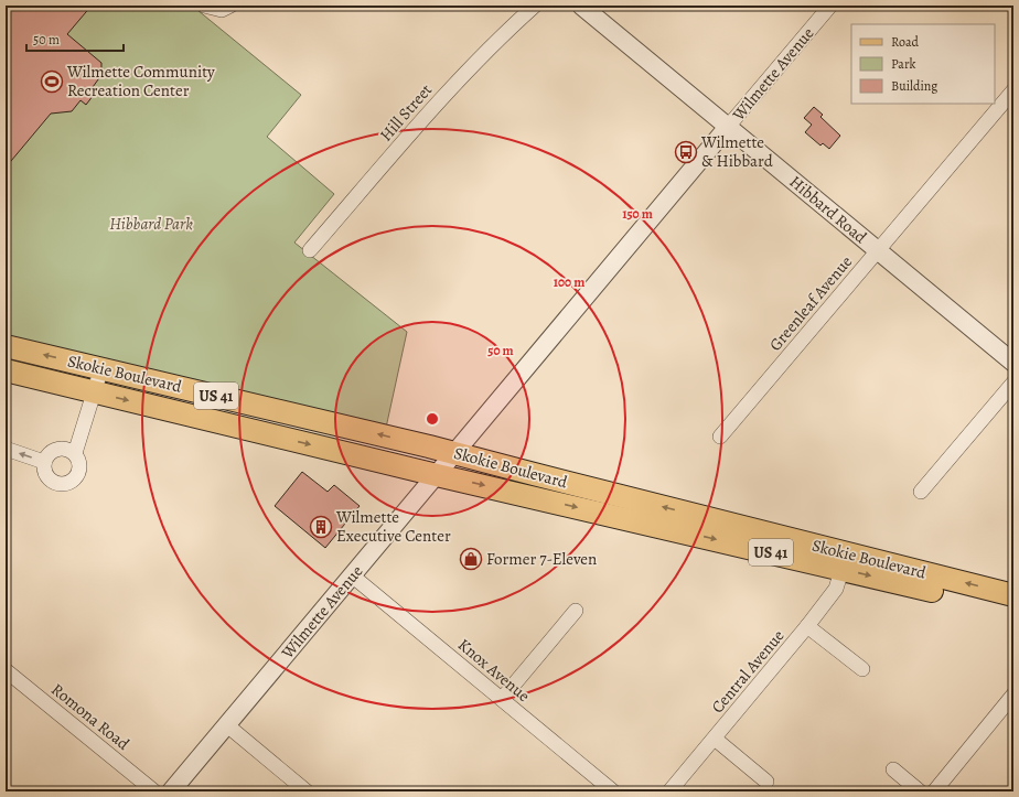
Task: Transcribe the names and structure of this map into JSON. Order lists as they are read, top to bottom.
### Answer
{
  "streets": {
    "main road": ["Skokie Boulevard", "US 41"],
    "street": [
      "Wilmette Avenue",
      "Hill Street",
      "Hibbard Road",
      "Greenleaf Avenue",
      "Knox Avenue",
      "Central Avenue",
      "Romona Road"
    ]
  },
  "crossings": [
    ["Wilmette Avenue", "Hibbard Road"],
    ["Wilmette Avenue", "Skokie Boulevard"],
    ["Wilmette Avenue", "Knox Avenue"],
    ["Hibbard Road", "Greenleaf Avenue"],
    ["Skokie Boulevard", "Central Avenue"]
  ],
  "parks": ["Hibbard Park"],
  "places": {
    "sports": ["Wilmette Community Recreation Center"],
    "bus stop": ["Wilmette & Hibbard"],
    "building": ["Wilmette Executive Center"],
    "shop": ["Former 7-Eleven"]
  },
  "legend": ["Road", "Park", "Building"],
  "scale_bar": "50 m",
  "rings": ["150 m", "100 m", "50 m"]
}
